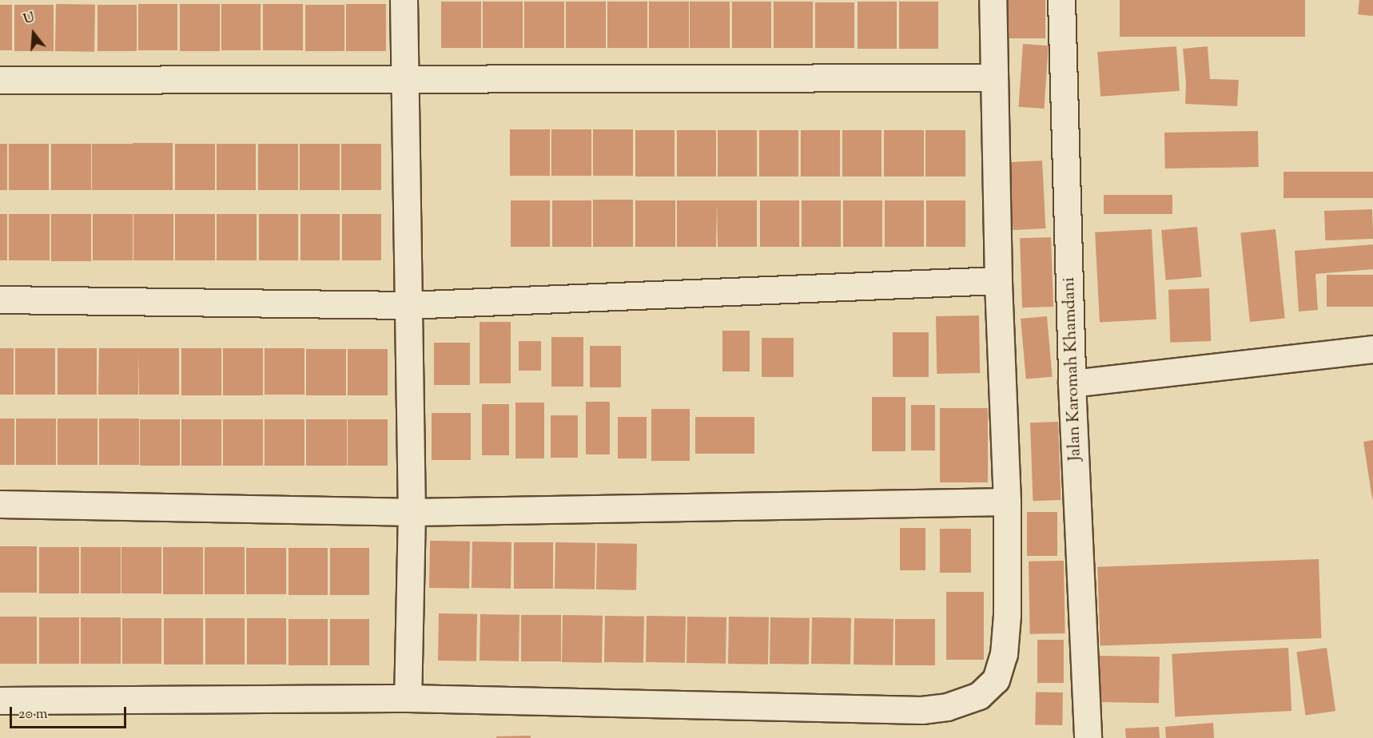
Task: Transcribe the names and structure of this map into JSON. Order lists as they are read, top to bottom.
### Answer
{
  "streets": {
    "street": ["Jalan Karomah Khamdani"]
  },
  "scale_bar": "20 m",
  "north": "top"
}
